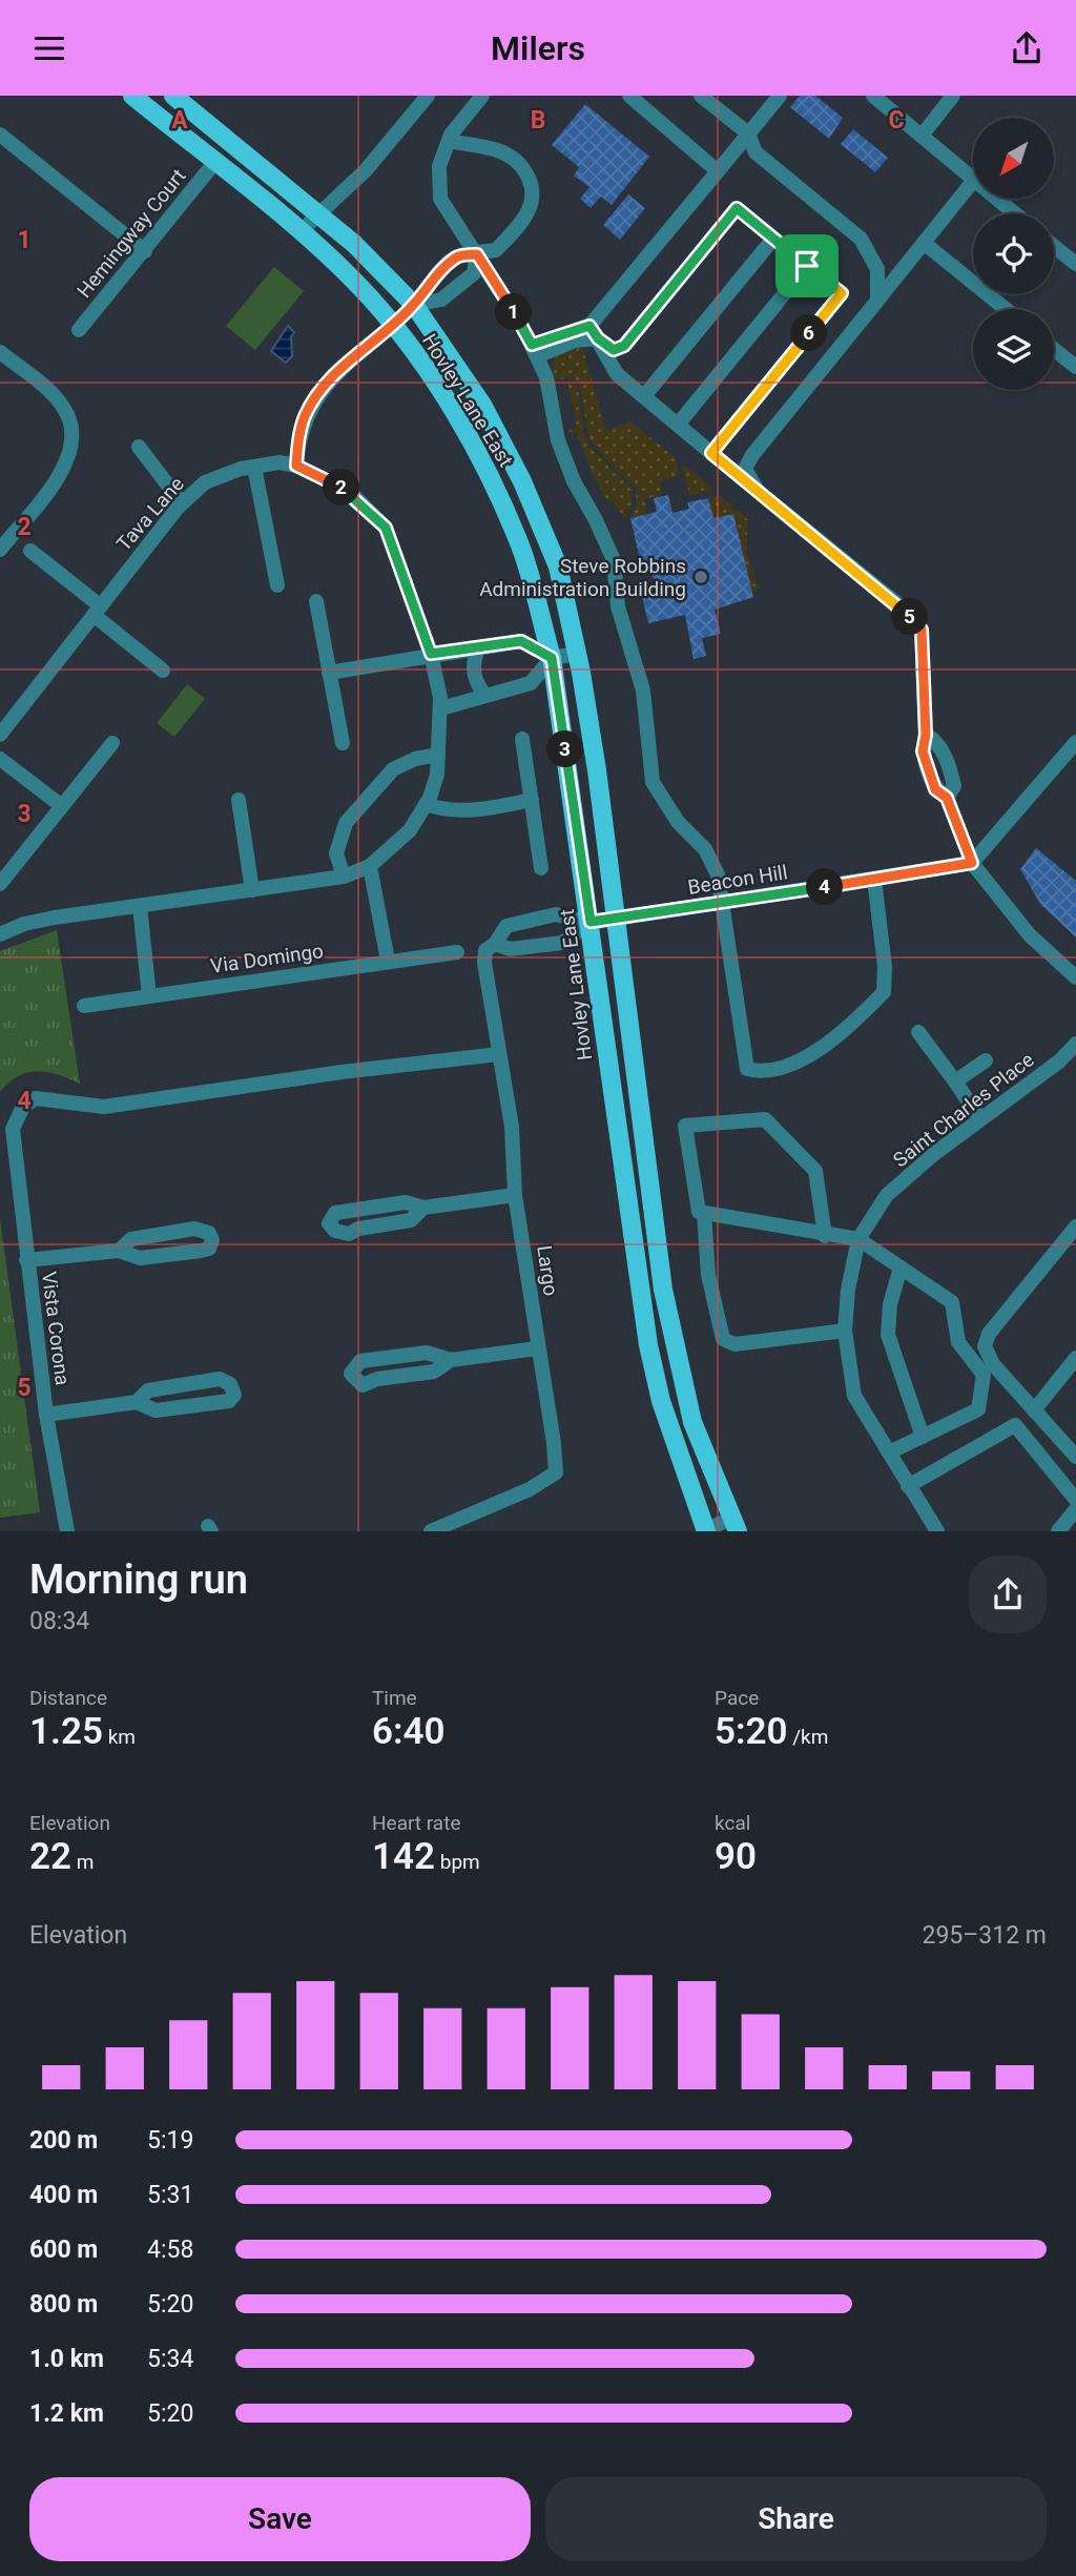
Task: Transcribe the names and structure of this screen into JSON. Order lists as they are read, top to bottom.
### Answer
{
  "streets": {
    "main road": ["Hovley Lane East"],
    "street": [
      "Hemingway Court",
      "Tava Lane",
      "Beacon Hill",
      "Via Domingo",
      "Saint Charles Place",
      "Largo",
      "Vista Corona"
    ]
  },
  "crossings": [
    ["Hemingway Court", "Hovley Lane East"],
    ["Hovley Lane East", "Beacon Hill"],
    ["Largo", "Vista Corona"]
  ],
  "places": ["Steve Robbins Administration Building"],
  "north": "bottom left",
  "page": {
    "header": "Milers",
    "pins": [
      "1",
      "6",
      "2",
      "5",
      "3",
      "4"
    ],
    "heading": ["Morning run", "08:34"],
    "stats": [
      ["Distance", "1.25 km"],
      ["Time", "6:40"],
      ["Pace", "5:20 /km"],
      ["Elevation", "22 m"],
      ["Heart rate", "142 bpm"],
      ["kcal", "90"]
    ],
    "chart": ["Elevation", "295–312 m"],
    "list": [
      {
        "name": "200 m",
        "note": "5:19"
      },
      {
        "name": "400 m",
        "note": "5:31"
      },
      {
        "name": "600 m",
        "note": "4:58"
      },
      {
        "name": "800 m",
        "note": "5:20"
      },
      {
        "name": "1.0 km",
        "note": "5:34"
      },
      {
        "name": "1.2 km",
        "note": "5:20"
      }
    ],
    "buttons": ["Save", "Share"]
  },
  "grid": {
    "columns": ["A", "B", "C"],
    "rows": [
      "1",
      "2",
      "3",
      "4",
      "5"
    ]
  }
}
